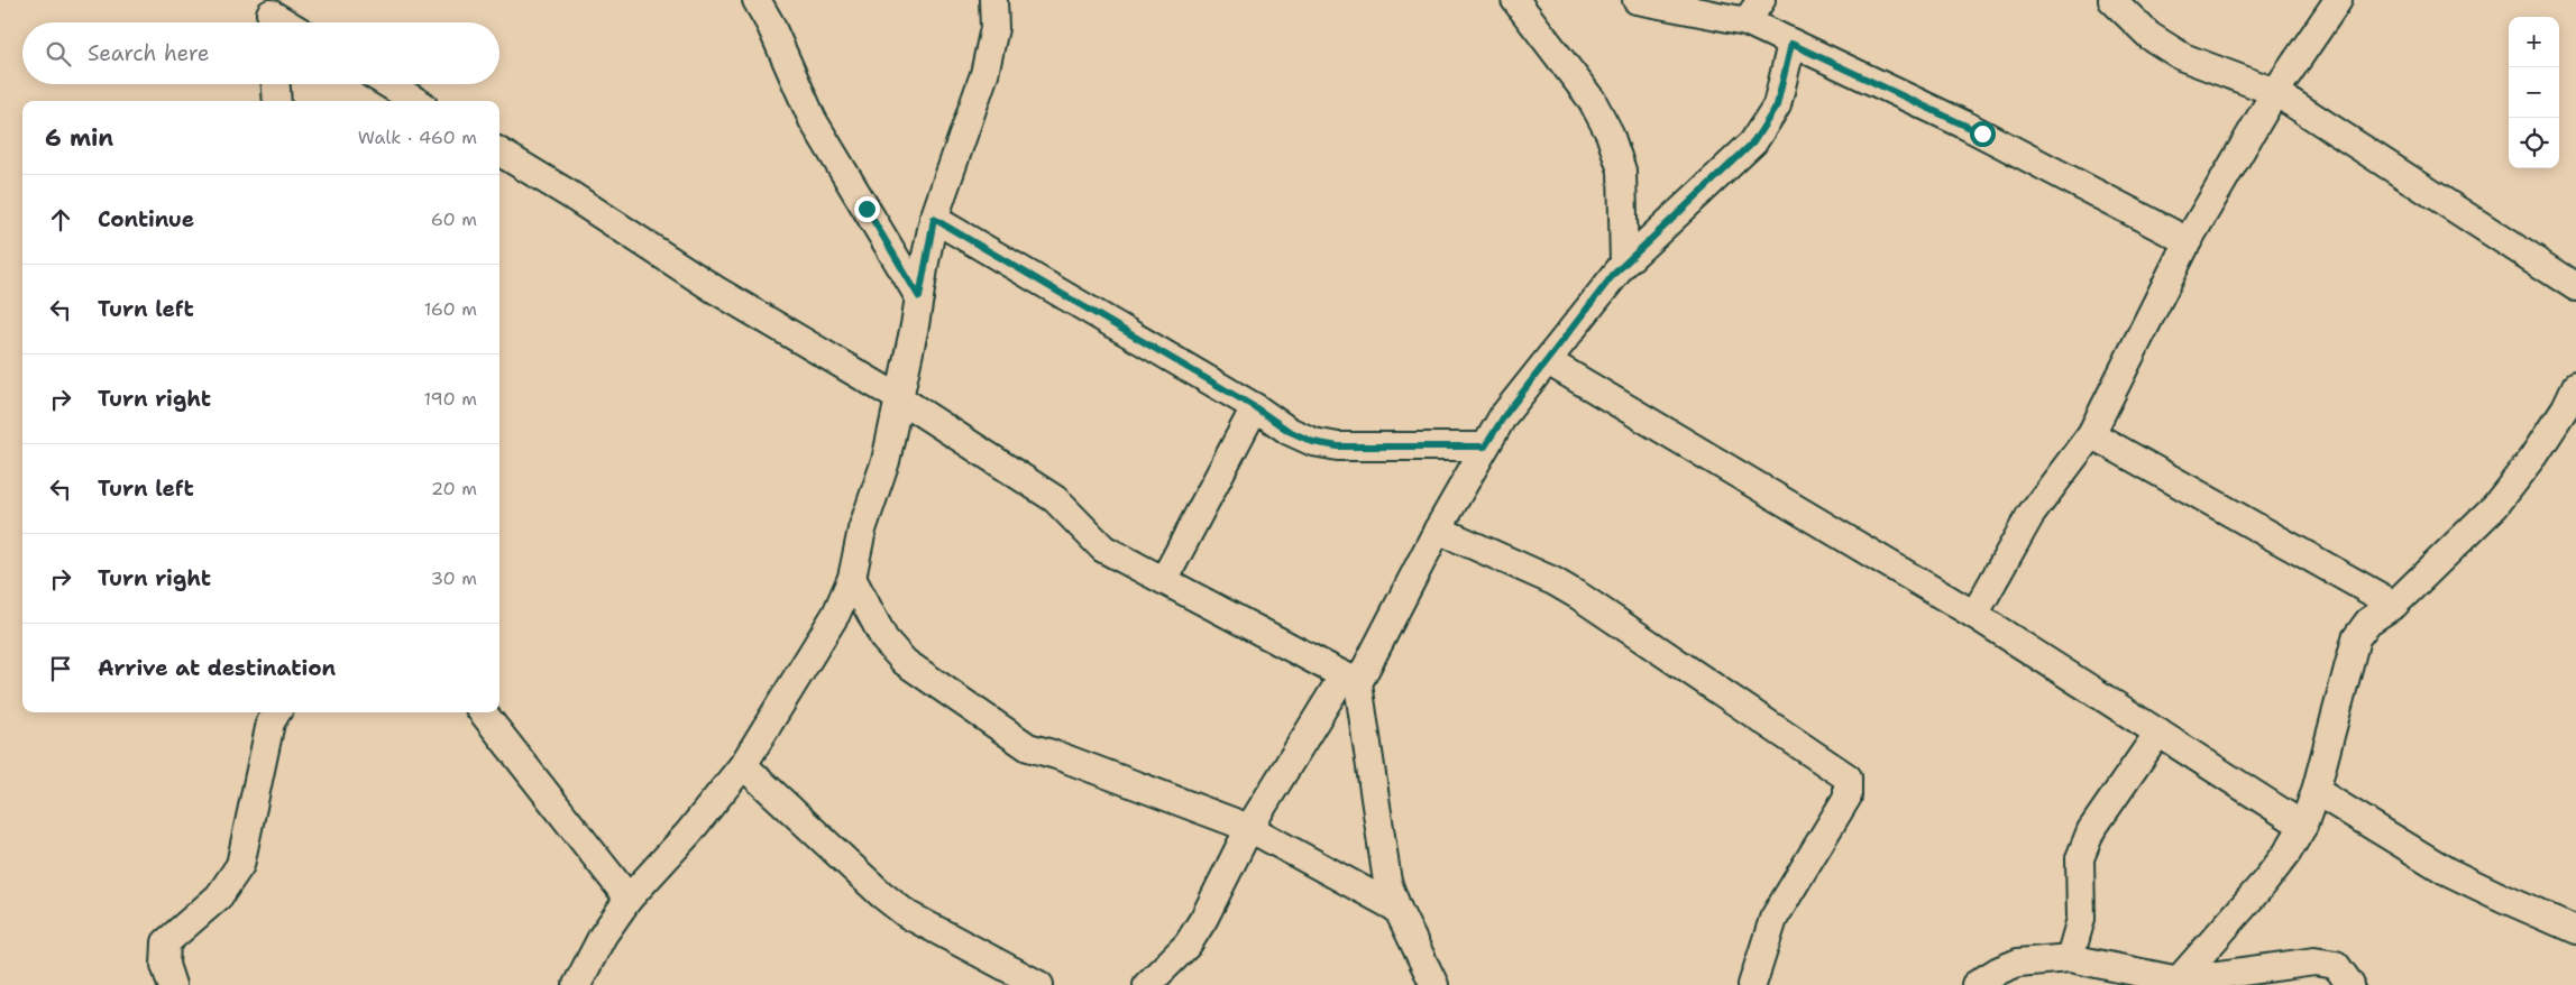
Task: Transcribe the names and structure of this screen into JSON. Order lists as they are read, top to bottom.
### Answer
{
  "page": {
    "map_buttons": ["+", "−"],
    "search": "Search here",
    "heading": ["6 min", "Walk · 460 m"],
    "list": [
      ["Continue", "60 m"],
      ["Turn left", "160 m"],
      ["Turn right", "190 m"],
      ["Turn left", "20 m"],
      ["Turn right", "30 m"],
      "Arrive at destination"
    ]
  }
}
